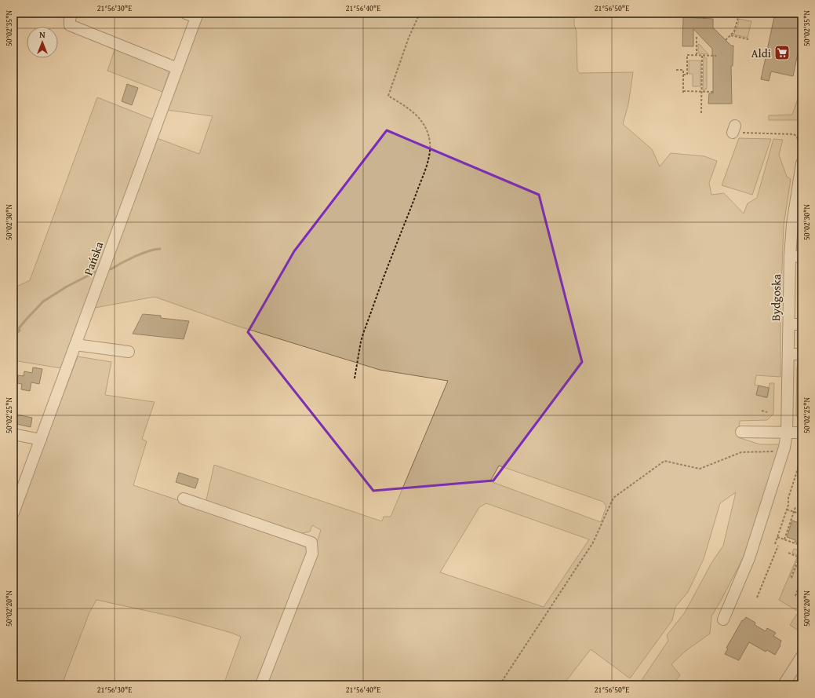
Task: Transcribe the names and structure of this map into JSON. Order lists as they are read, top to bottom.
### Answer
{
  "streets": {
    "street": ["Pańska", "Bydgoska"]
  },
  "places": {
    "supermarket": ["Aldi"]
  },
  "north": "top",
  "coordinates": [
    "21°56'30\"E",
    "21°56'40\"E",
    "21°56'50\"E",
    "50°02'35\"N",
    "50°02'30\"N",
    "50°02'25\"N",
    "50°02'20\"N"
  ]
}
